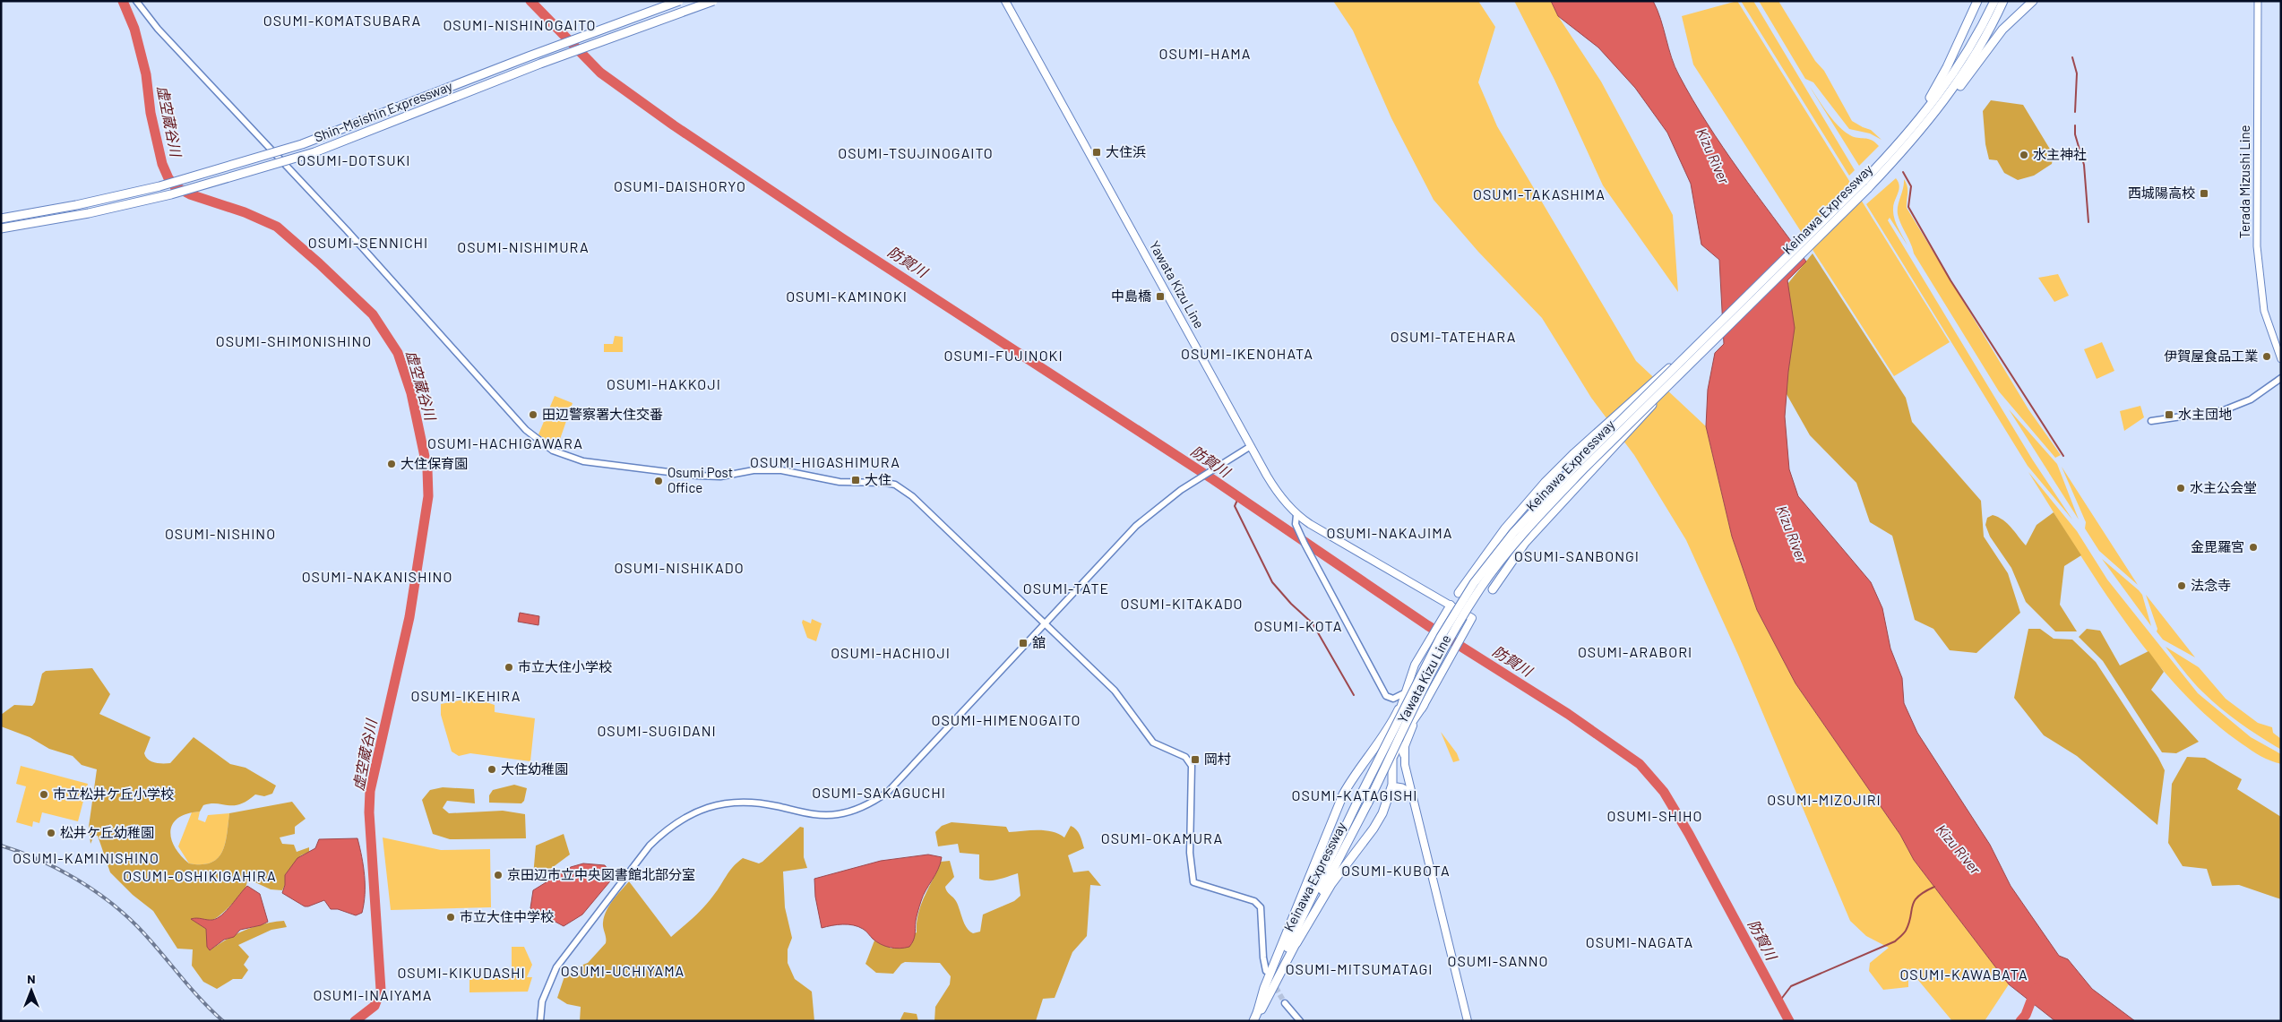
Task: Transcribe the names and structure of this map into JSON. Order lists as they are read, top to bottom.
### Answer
{
  "streets": {
    "highway": ["Shin-Meishin Expressway", "Keinawa Expressway"],
    "main road": ["Terada Mizushi Line", "Yawata Kizu Line"]
  },
  "districts": [
    "OSUMI-KOMATSUBARA",
    "OSUMI-NISHINOGAITO",
    "OSUMI-HAMA",
    "OSUMI-TSUJINOGAITO",
    "OSUMI-DOTSUKI",
    "OSUMI-DAISHORYO",
    "OSUMI-TAKASHIMA",
    "OSUMI-SENNICHI",
    "OSUMI-NISHIMURA",
    "OSUMI-KAMINOKI",
    "OSUMI-TATEHARA",
    "OSUMI-SHIMONISHINO",
    "OSUMI-IKENOHATA",
    "OSUMI-FUJINOKI",
    "OSUMI-HAKKOJI",
    "OSUMI-HACHIGAWARA",
    "OSUMI-HIGASHIMURA",
    "OSUMI-NAKAJIMA",
    "OSUMI-NISHINO",
    "OSUMI-SANBONGI",
    "OSUMI-NISHIKADO",
    "OSUMI-NAKANISHINO",
    "OSUMI-TATE",
    "OSUMI-KITAKADO",
    "OSUMI-KOTA",
    "OSUMI-ARABORI",
    "OSUMI-HACHIOJI",
    "OSUMI-IKEHIRA",
    "OSUMI-HIMENOGAITO",
    "OSUMI-SUGIDANI",
    "OSUMI-SAKAGUCHI",
    "OSUMI-KATAGISHI",
    "OSUMI-MIZOJIRI",
    "OSUMI-SHIHO",
    "OSUMI-OKAMURA",
    "OSUMI-KAMINISHINO",
    "OSUMI-KUBOTA",
    "OSUMI-OSHIKIGAHIRA",
    "OSUMI-NAGATA",
    "OSUMI-SANNO",
    "OSUMI-MITSUMATAGI",
    "OSUMI-UCHIYAMA",
    "OSUMI-KIKUDASHI",
    "OSUMI-KAWABATA",
    "OSUMI-INAIYAMA"
  ],
  "water": ["虚空蔵谷川", "Kizu River", "防賀川"],
  "places": {
    "transit": [
      "大住浜",
      "西城陽高校",
      "中島橋",
      "水主団地",
      "大住",
      "舘",
      "岡村"
    ],
    "other": [
      "水主神社",
      "伊賀屋食品工業",
      "田辺警察署大住交番",
      "大住保育園",
      "Osumi Post Office",
      "水主公会堂",
      "金毘羅宮",
      "法念寺",
      "市立大住小学校",
      "大住幼稚園",
      "市立松井ケ丘小学校",
      "松井ケ丘幼稚園",
      "京田辺市立中央図書館北部分室",
      "市立大住中学校"
    ]
  },
  "north": "top"
}
